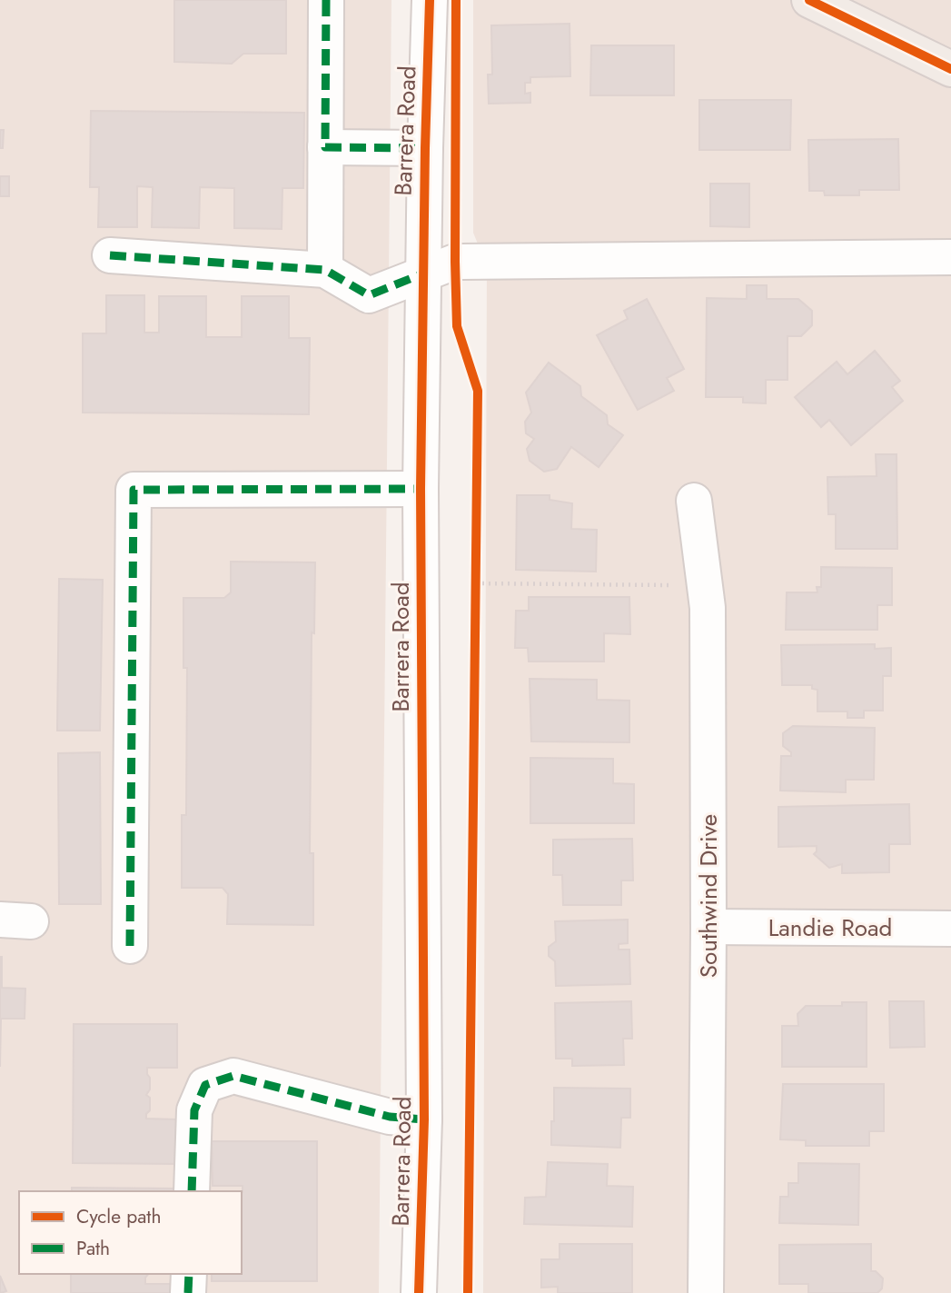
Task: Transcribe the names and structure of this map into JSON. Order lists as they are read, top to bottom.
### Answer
{
  "streets": {
    "street": ["Barrera Road", "Southwind Drive", "Landie Road"]
  },
  "crossings": [
    ["Southwind Drive", "Landie Road"]
  ],
  "legend": ["Cycle path", "Path"]
}
